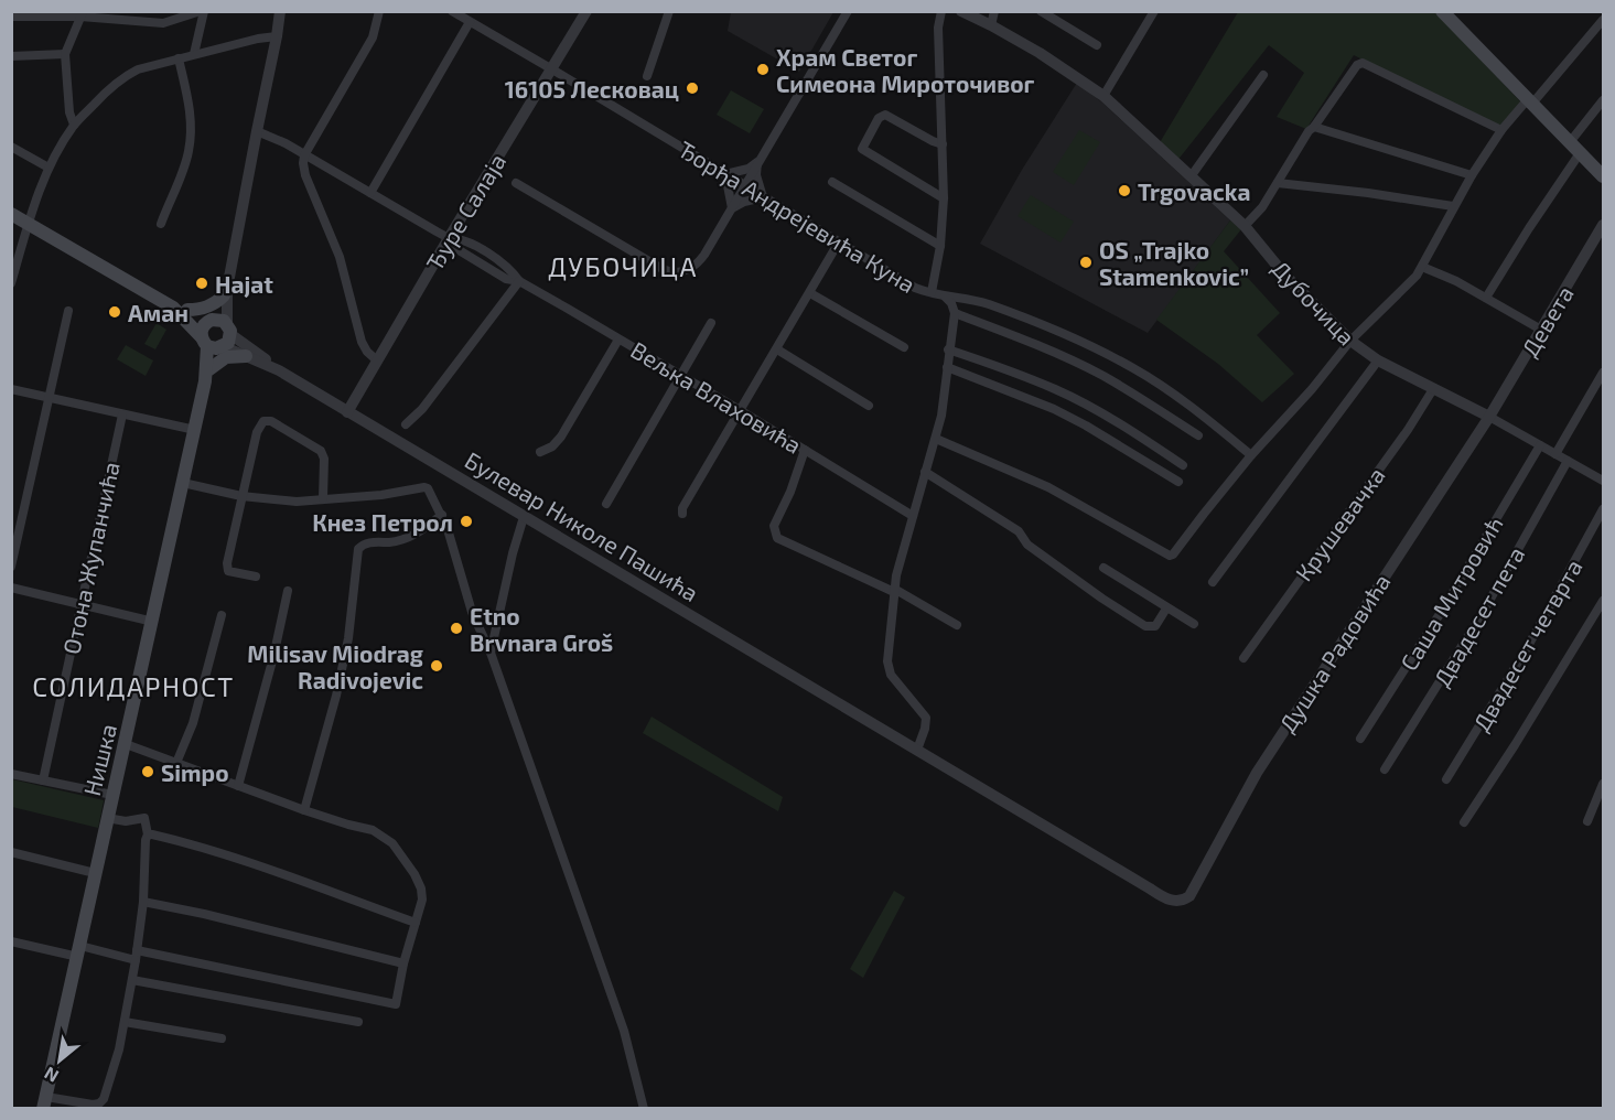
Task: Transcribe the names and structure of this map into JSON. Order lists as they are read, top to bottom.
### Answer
{
  "streets": {
    "main road": ["Булевар Николе Пашића", "Нишка"],
    "street": [
      "Ђуре Салаја",
      "Ђорђа Андрејевића Куна",
      "Дубочица",
      "Девета",
      "Вељка Влаховића",
      "Крушевачка",
      "Отона Жупанчића",
      "Саша Митровић",
      "Двадесет пета",
      "Двадесет четврта",
      "Душка Радовића"
    ]
  },
  "crossings": [
    ["Ђуре Салаја", "Ђорђа Андрејевића Куна"],
    ["Ђуре Салаја", "Вељка Влаховића"],
    ["Ђуре Салаја", "Булевар Николе Пашића"],
    ["Дубочица", "Девета"],
    ["Дубочица", "Крушевачка"],
    ["Дубочица", "Саша Митровић"],
    ["Дубочица", "Двадесет пета"],
    ["Дубочица", "Душка Радовића"],
    ["Девета", "Душка Радовића"],
    ["Булевар Николе Пашића", "Душка Радовића"],
    ["Булевар Николе Пашића", "Нишка"]
  ],
  "districts": ["ДУБОЧИЦА", "СОЛИДАРНОСТ"],
  "places": [
    "Храм Светог Симеона Мироточивог",
    "16105 Лесковац",
    "Trgovacka",
    "OS „Trajko Stamenkovic”",
    "Hajat",
    "Аман",
    "Кнез Петрол",
    "Etno Brvnara Groš",
    "Milisav Miodrag Radivojevic",
    "Simpo"
  ],
  "north": "bottom left"
}
